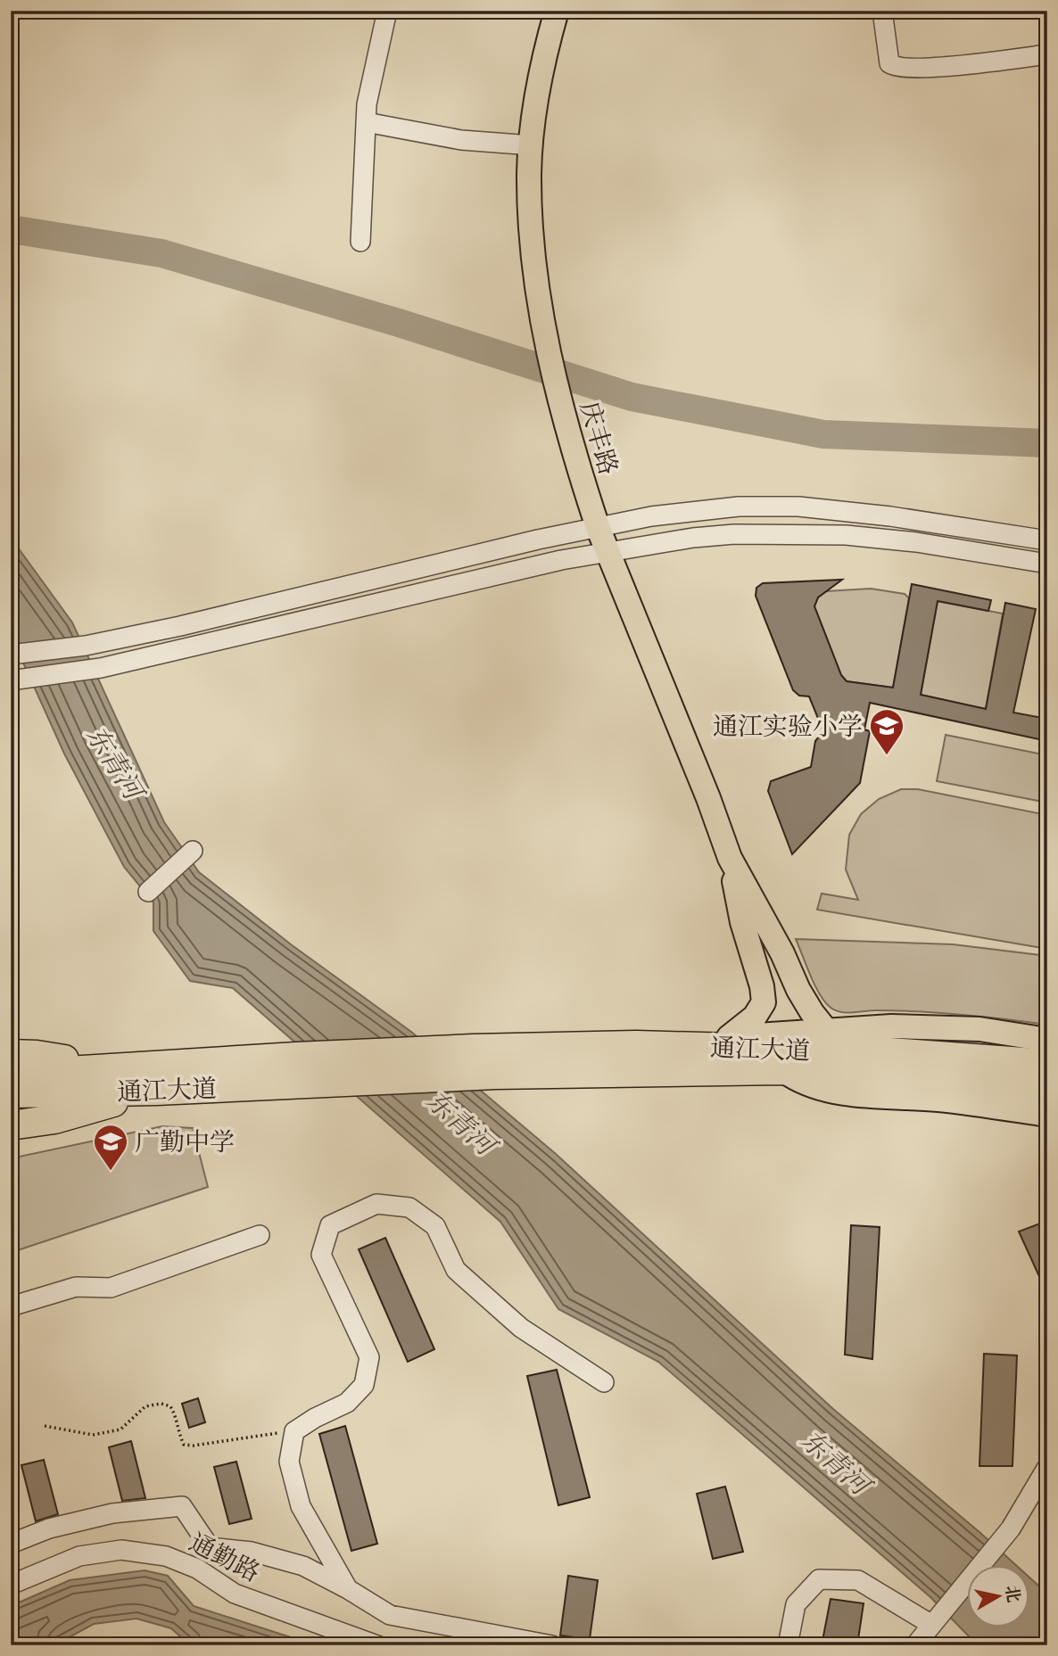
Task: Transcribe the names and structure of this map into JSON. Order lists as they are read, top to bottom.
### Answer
{
  "streets": {
    "highway": ["通江大道"],
    "main road": ["庆丰路"],
    "street": ["通勤路"]
  },
  "water": ["东青河"],
  "places": {
    "school or university": ["通江实验小学", "广勤中学"]
  },
  "north": "right"
}
